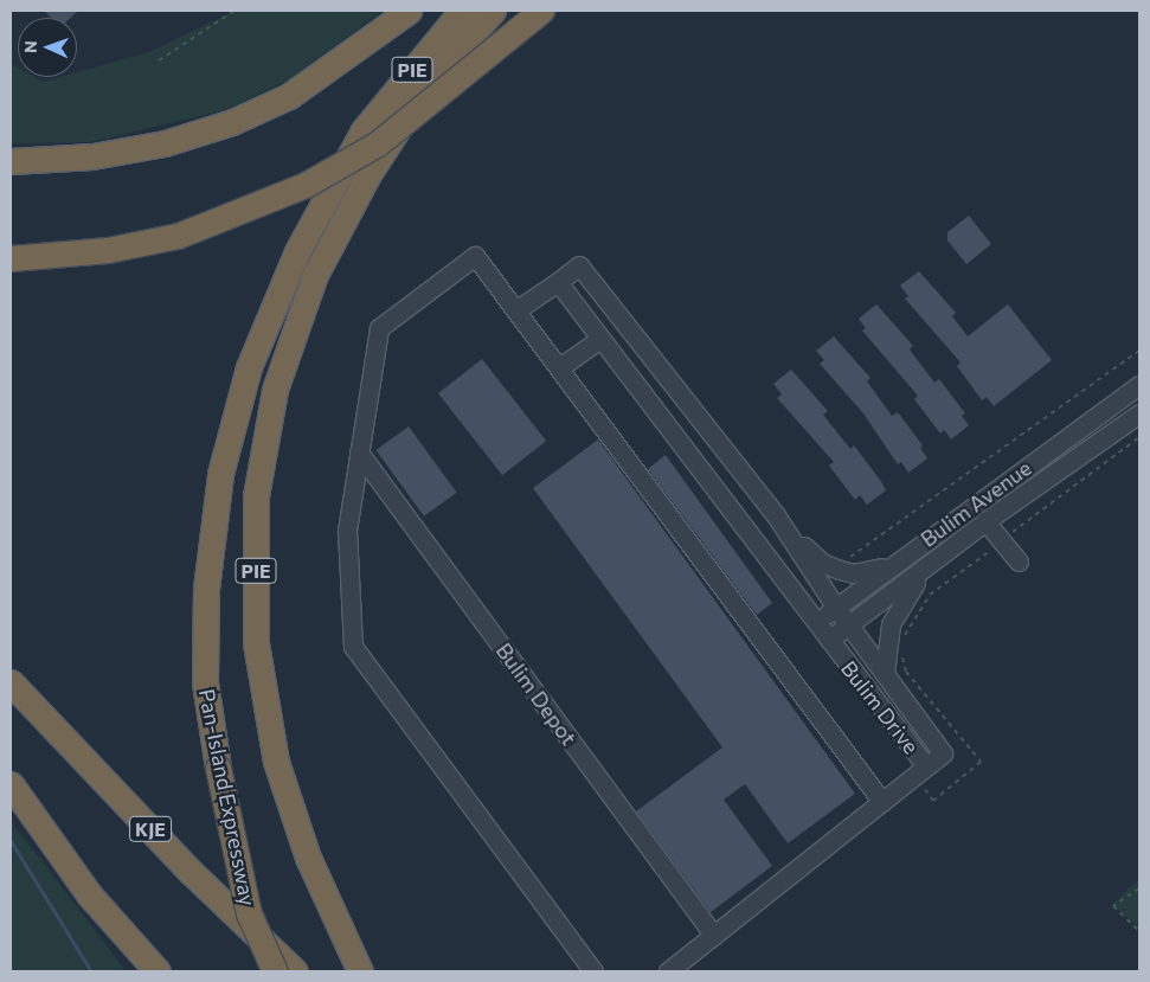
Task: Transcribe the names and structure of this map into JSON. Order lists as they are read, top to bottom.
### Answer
{
  "streets": {
    "highway": ["PIE", "Pan-Island Expressway", "KJE"],
    "street": ["Bulim Avenue", "Bulim Depot", "Bulim Drive"]
  },
  "crossings": [
    ["Bulim Avenue", "Bulim Drive"]
  ],
  "north": "left"
}
